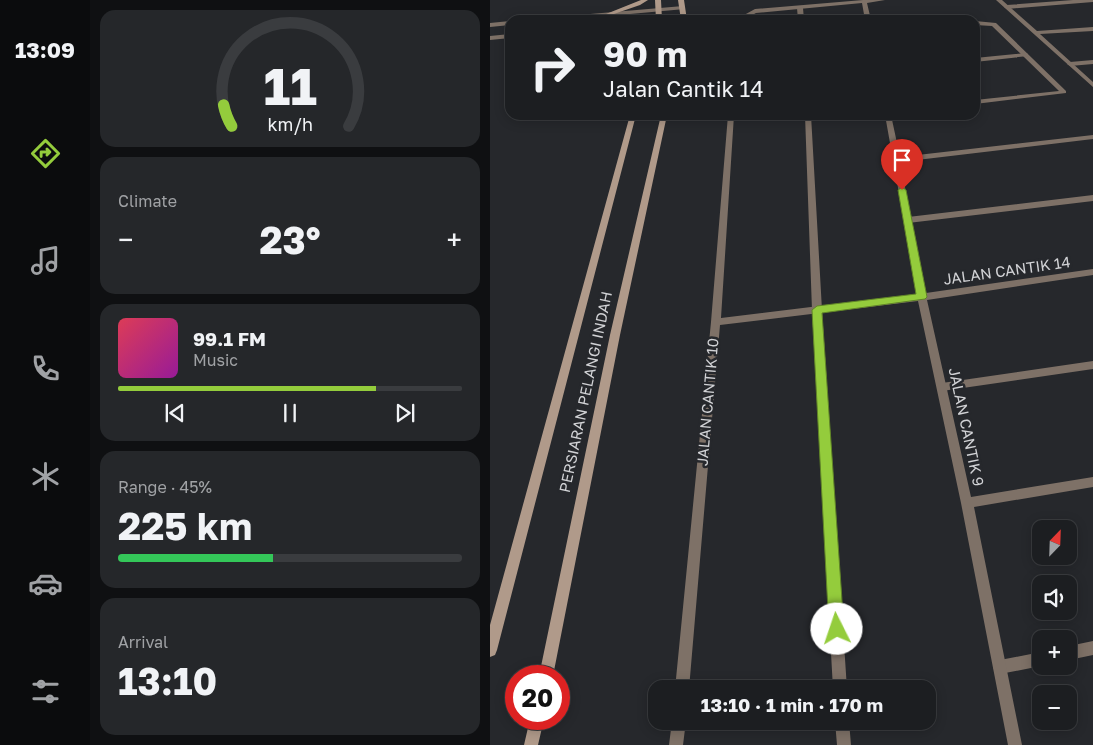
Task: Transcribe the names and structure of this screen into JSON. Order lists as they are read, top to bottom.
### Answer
{
  "streets": {
    "main road": ["PERSIARAN PELANGI INDAH"],
    "street": ["JALAN CANTIK 14", "JALAN CANTIK 10", "JALAN CANTIK 9"]
  },
  "crossings": [
    ["JALAN CANTIK 14", "JALAN CANTIK 10"],
    ["JALAN CANTIK 14", "JALAN CANTIK 9"]
  ],
  "north": "top right",
  "page": {
    "tabs": "13:09",
    "turn": ["90 m", "Jalan Cantik 14"],
    "tile": [
      "Climate",
      ["Range · 45%", "225 km"],
      ["Arrival", "13:10"]
    ],
    "heat": ["−", "23°", "+"],
    "song": ["99.1 FM", "Music"],
    "map_buttons": ["+", "−"],
    "limit": "20",
    "trip": "13:10 · 1 min · 170 m",
    "gauge": ["11", "km/h"]
  }
}
